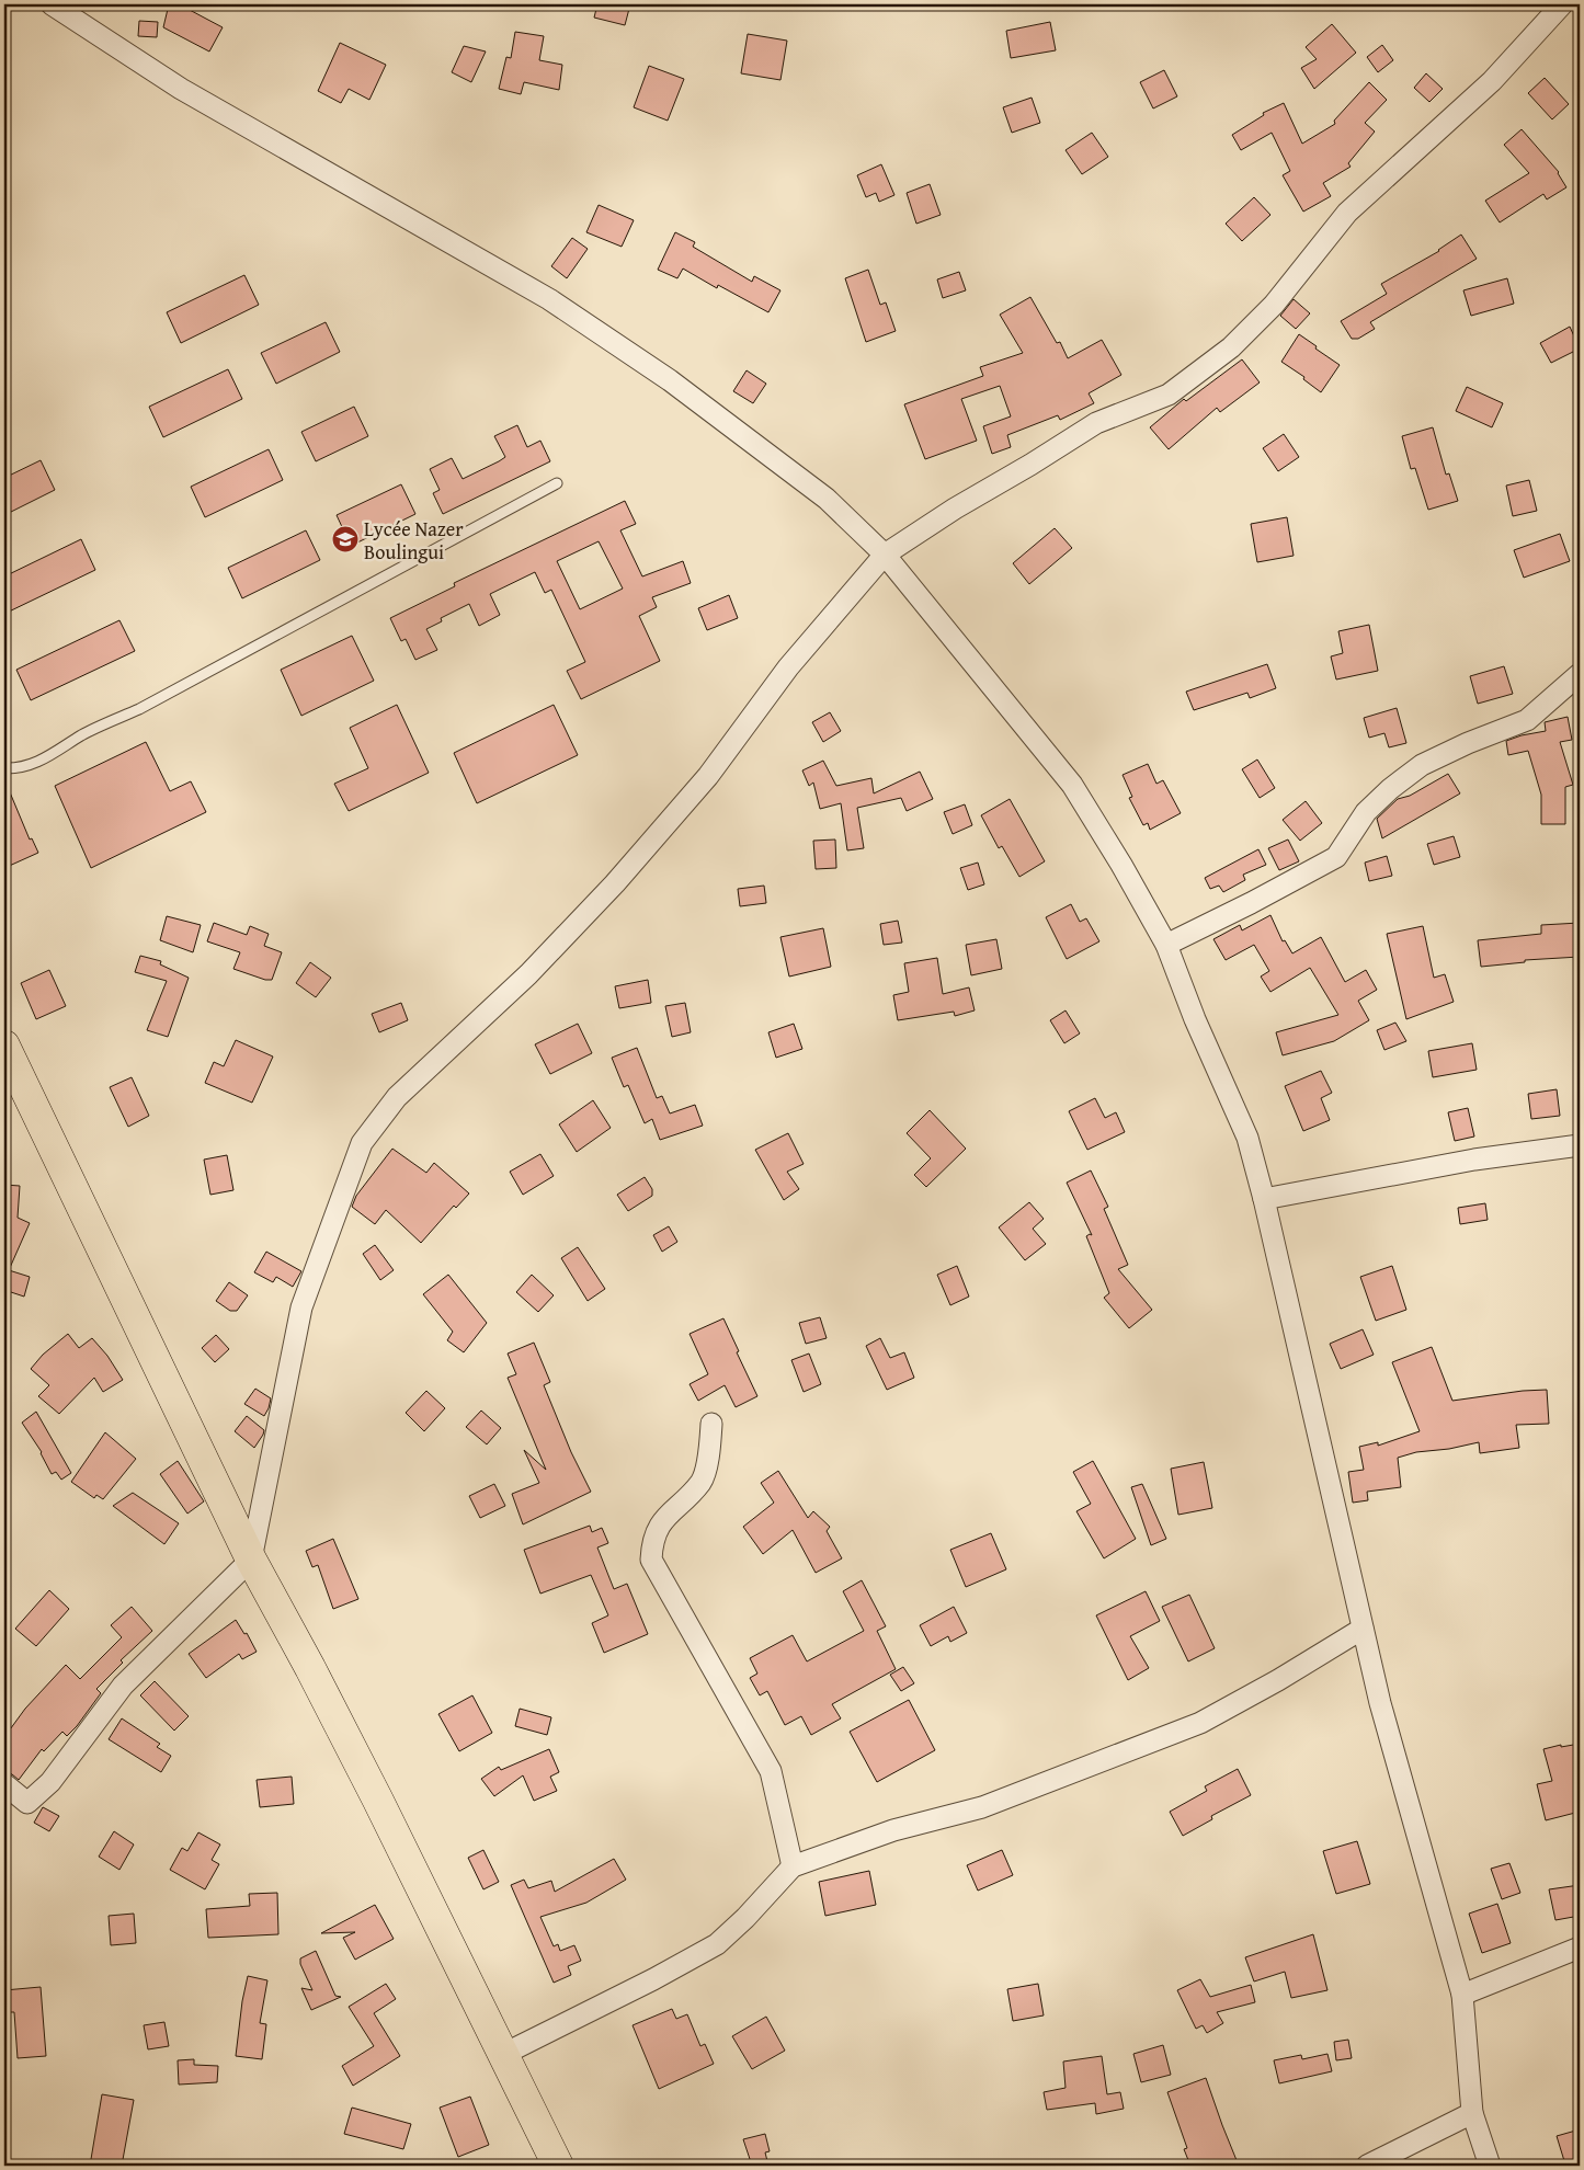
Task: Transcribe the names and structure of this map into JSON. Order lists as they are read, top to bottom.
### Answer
{
  "places": {
    "school or university": ["Lycée Nazer Boulingui"]
  }
}
